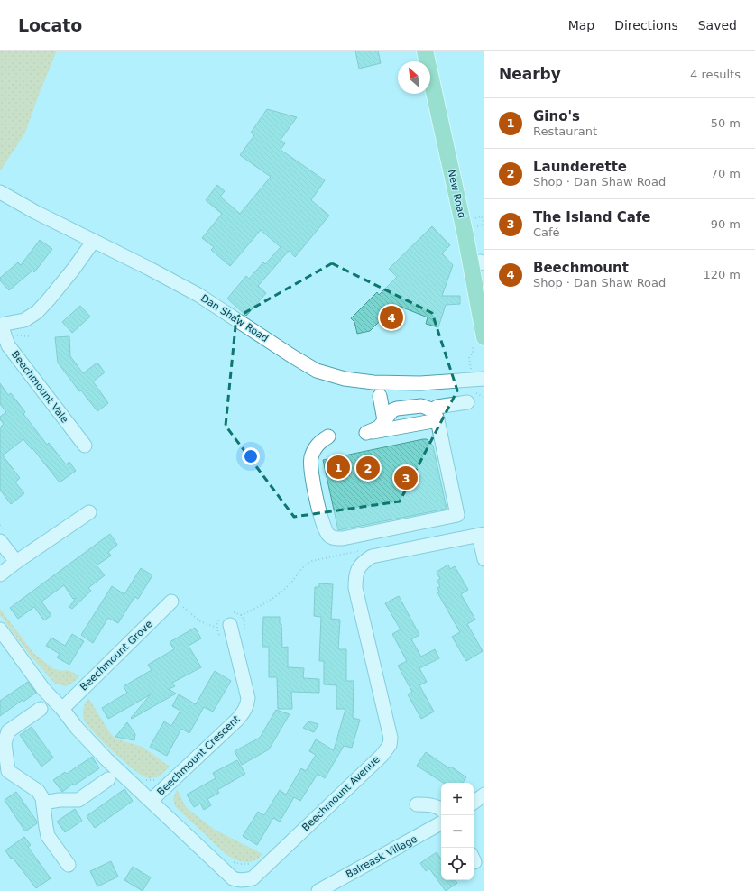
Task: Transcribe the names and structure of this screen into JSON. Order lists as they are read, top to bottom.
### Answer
{
  "streets": {
    "main road": ["New Road"],
    "street": [
      "Dan Shaw Road",
      "Beechmount Vale",
      "Beechmount Grove",
      "Beechmount Crescent",
      "Beechmount Avenue",
      "Balreask Village"
    ]
  },
  "crossings": [
    ["Dan Shaw Road", "Beechmount Vale"],
    ["Beechmount Grove", "Beechmount Avenue"],
    ["Beechmount Crescent", "Beechmount Avenue"]
  ],
  "north": "top left",
  "page": {
    "header": "Locato",
    "nav": ["Map", "Directions", "Saved"],
    "heading": ["Nearby", "4 results"],
    "list": [
      {
        "mark": "1",
        "name": "Gino's",
        "note": "Restaurant",
        "value": "50 m"
      },
      {
        "mark": "2",
        "name": "Launderette",
        "note": "Shop · Dan Shaw Road",
        "value": "70 m"
      },
      {
        "mark": "3",
        "name": "The Island Cafe",
        "note": "Café",
        "value": "90 m"
      },
      {
        "mark": "4",
        "name": "Beechmount",
        "note": "Shop · Dan Shaw Road",
        "value": "120 m"
      }
    ],
    "pins": [
      "4",
      "1",
      "2",
      "3"
    ],
    "map_buttons": ["+", "−"]
  }
}
